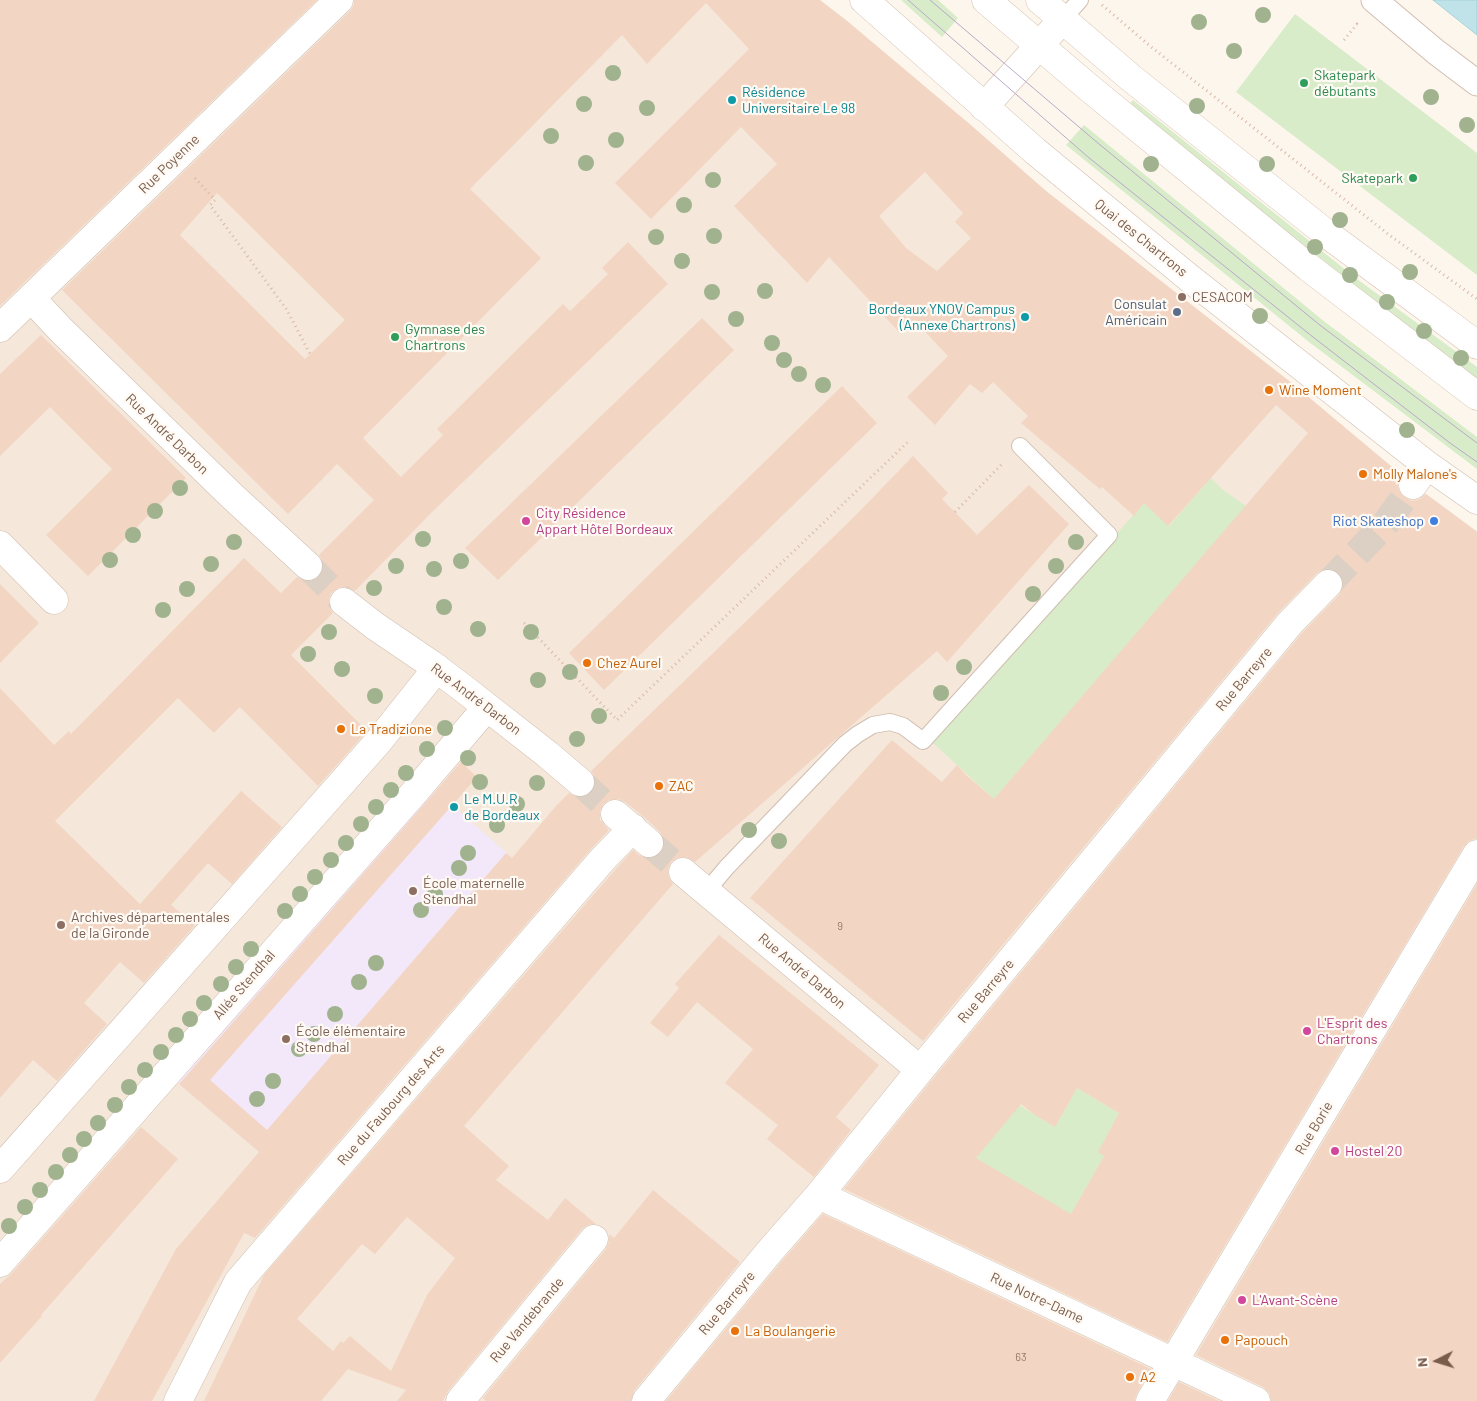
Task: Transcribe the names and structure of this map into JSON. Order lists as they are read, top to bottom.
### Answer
{
  "streets": {
    "street": [
      "Rue Poyenne",
      "Quai des Chartrons",
      "Rue André Darbon",
      "Rue Barreyre",
      "Allée Stendhal",
      "Rue du Faubourg des Arts",
      "Rue Borie",
      "Rue Notre-Dame",
      "Rue Vandebrande"
    ]
  },
  "crossings": [
    ["Rue Poyenne", "Rue André Darbon"],
    ["Rue André Darbon", "Rue Barreyre"],
    ["Rue André Darbon", "Allée Stendhal"],
    ["Rue Barreyre", "Rue Notre-Dame"],
    ["Rue Borie", "Rue Notre-Dame"]
  ],
  "places": [
    "Skatepark débutants",
    "Résidence Universitaire Le 98",
    "Skatepark",
    "CESACOM",
    "Consulat Américain",
    "Bordeaux YNOV Campus (Annexe Chartrons)",
    "Gymnase des Chartrons",
    "Wine Moment",
    "Molly Malone's",
    "City Résidence Appart Hôtel Bordeaux",
    "Riot Skateshop",
    "Chez Aurel",
    "La Tradizione",
    "ZAC",
    "Le M.U.R de Bordeaux",
    "École maternelle Stendhal",
    "Archives départementales de la Gironde",
    "L'Esprit des Chartrons",
    "École élémentaire Stendhal",
    "Hostel 20",
    "L'Avant-Scène",
    "La Boulangerie",
    "Papouch",
    "A2"
  ],
  "house_numbers": ["9", "63"],
  "north": "left"
}
